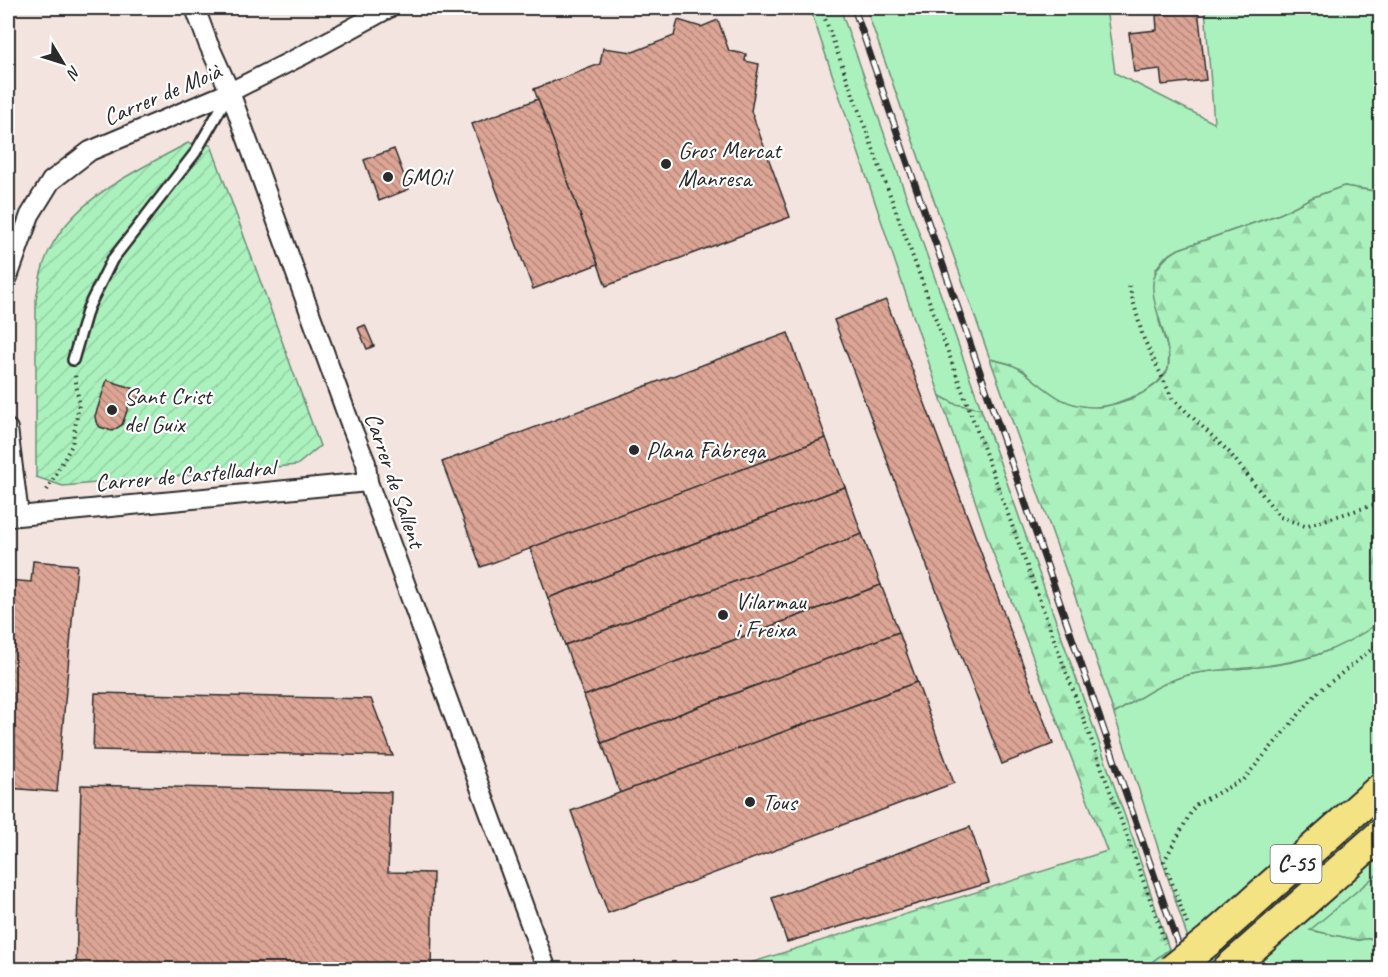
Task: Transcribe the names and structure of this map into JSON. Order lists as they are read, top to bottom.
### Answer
{
  "streets": {
    "highway": ["C-55"],
    "street": ["Carrer de Moià", "Carrer de Castelladral", "Carrer de Sallent"]
  },
  "crossings": [
    ["Carrer de Moià", "Carrer de Sallent"],
    ["Carrer de Castelladral", "Carrer de Sallent"]
  ],
  "places": [
    "Gros Mercat Manresa",
    "GMOil",
    "Sant Crist del Guix",
    "Plana Fàbrega",
    "Vilarmau i Freixa",
    "Tous"
  ],
  "north": "bottom right"
}
